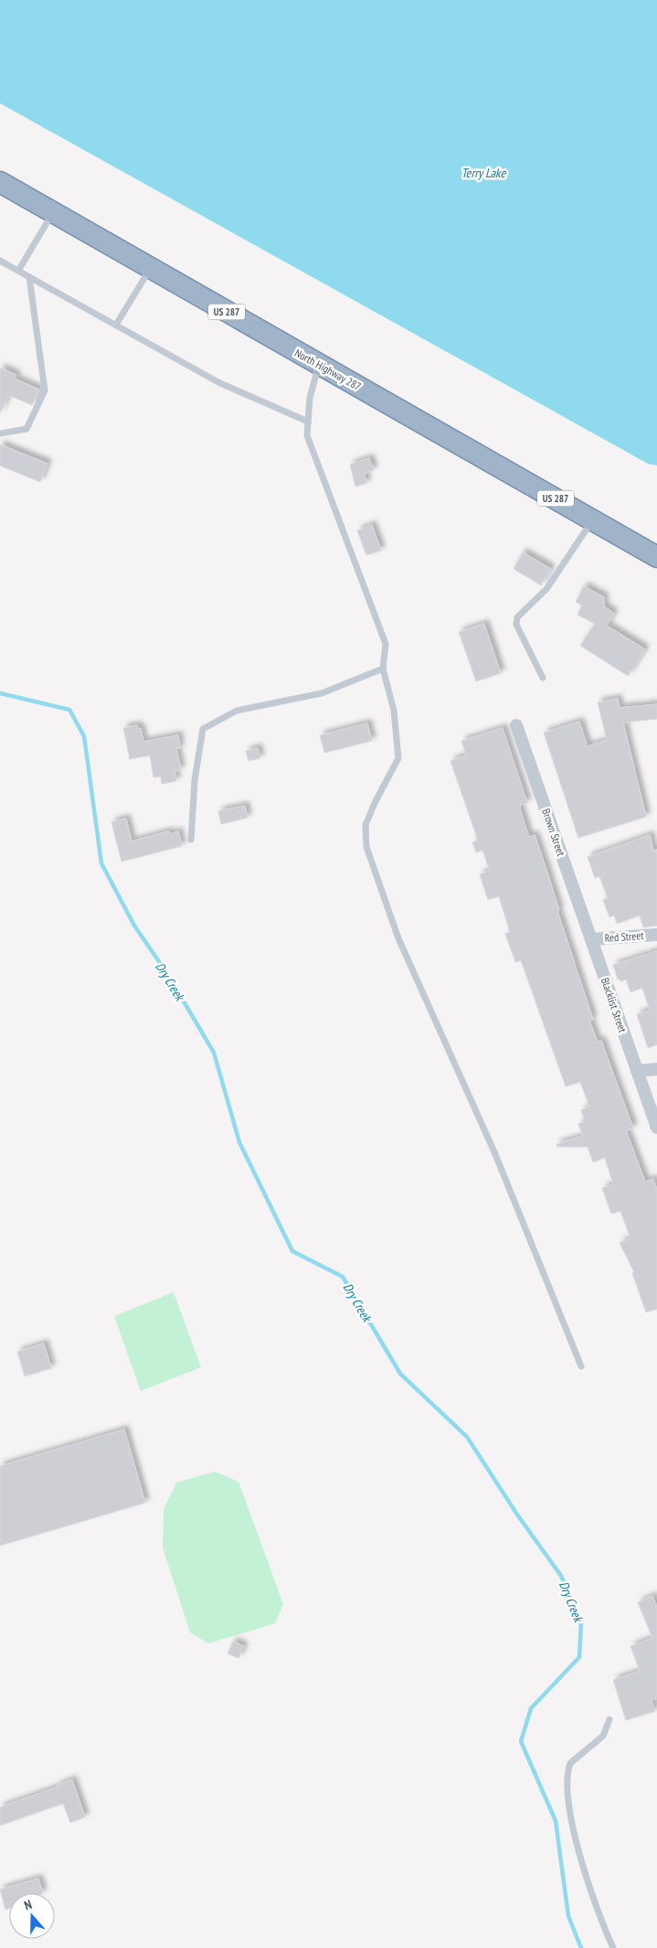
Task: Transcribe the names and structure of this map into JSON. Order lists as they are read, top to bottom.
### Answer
{
  "streets": {
    "highway": ["US 287", "North Highway 287"],
    "street": ["Brown Street", "Red Street", "Blacklist Street"]
  },
  "crossings": [
    ["Brown Street", "Red Street"],
    ["Brown Street", "Blacklist Street"],
    ["Red Street", "Blacklist Street"]
  ],
  "water": ["Terry Lake", "Dry Creek"],
  "north": "top"
}
